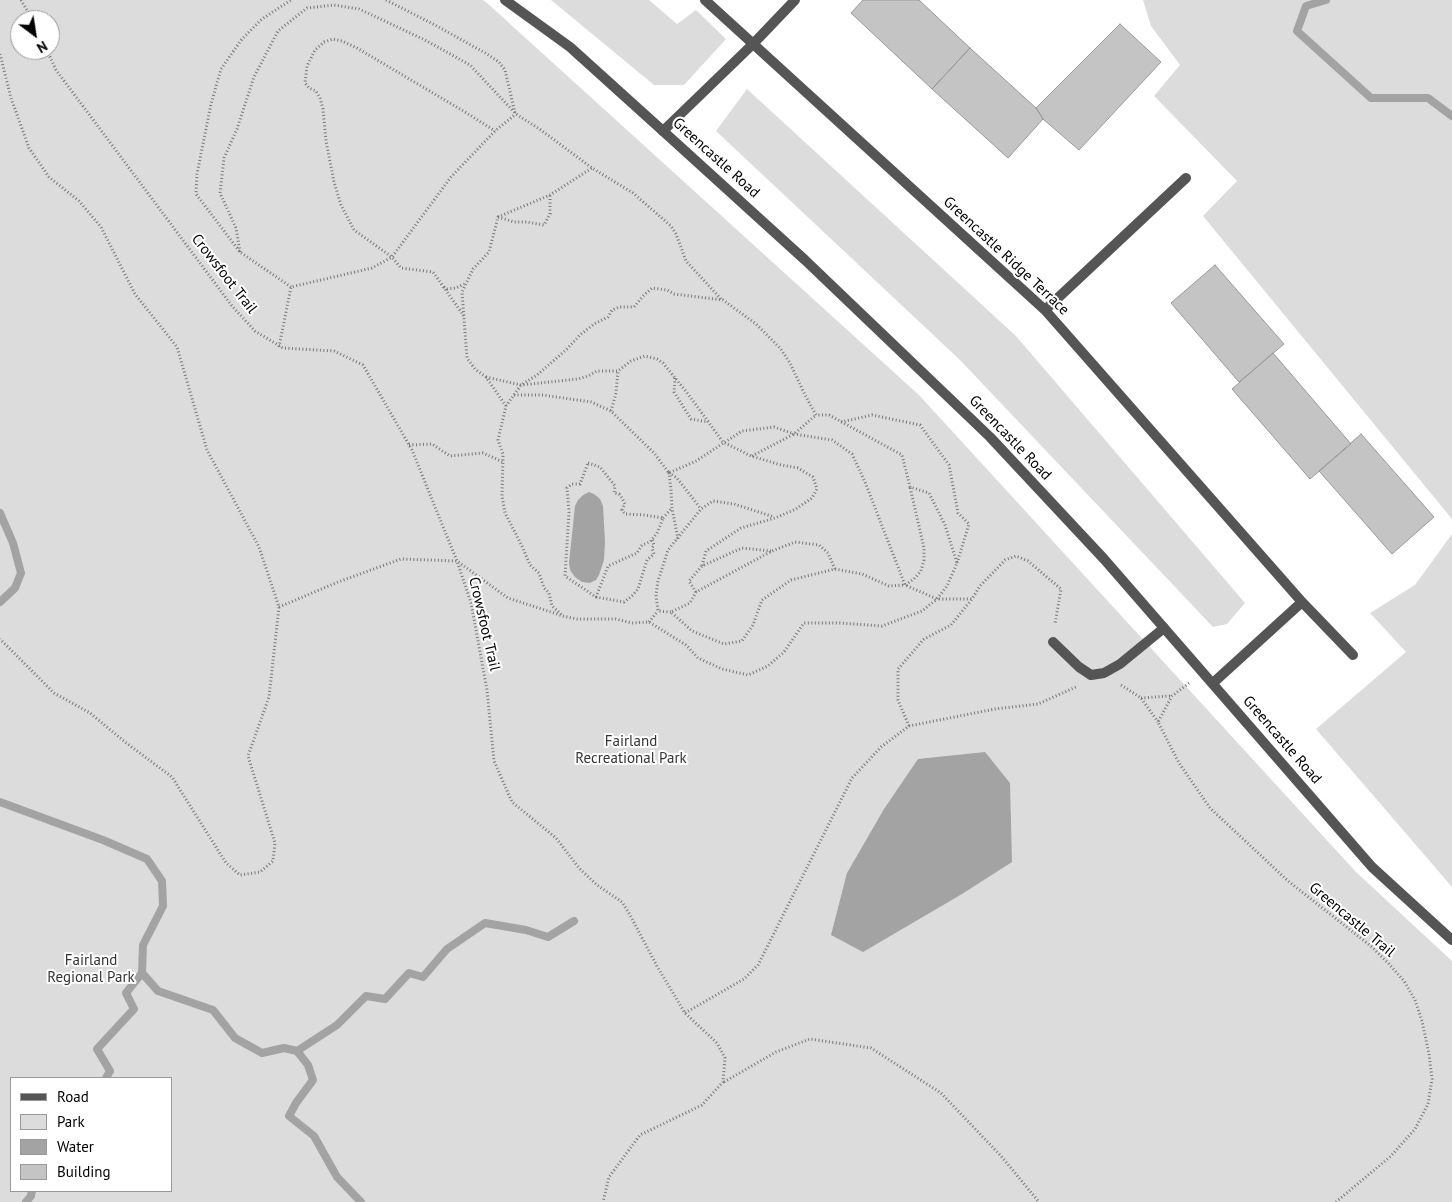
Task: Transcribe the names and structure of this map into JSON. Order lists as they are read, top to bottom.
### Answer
{
  "streets": {
    "street": ["Greencastle Road", "Greencastle Ridge Terrace"],
    "path": ["Crowsfoot Trail", "Greencastle Trail"]
  },
  "parks": ["Fairland Recreational Park", "Fairland Regional Park"],
  "legend": [
    "Road",
    "Park",
    "Water",
    "Building"
  ],
  "north": "bottom right"
}
